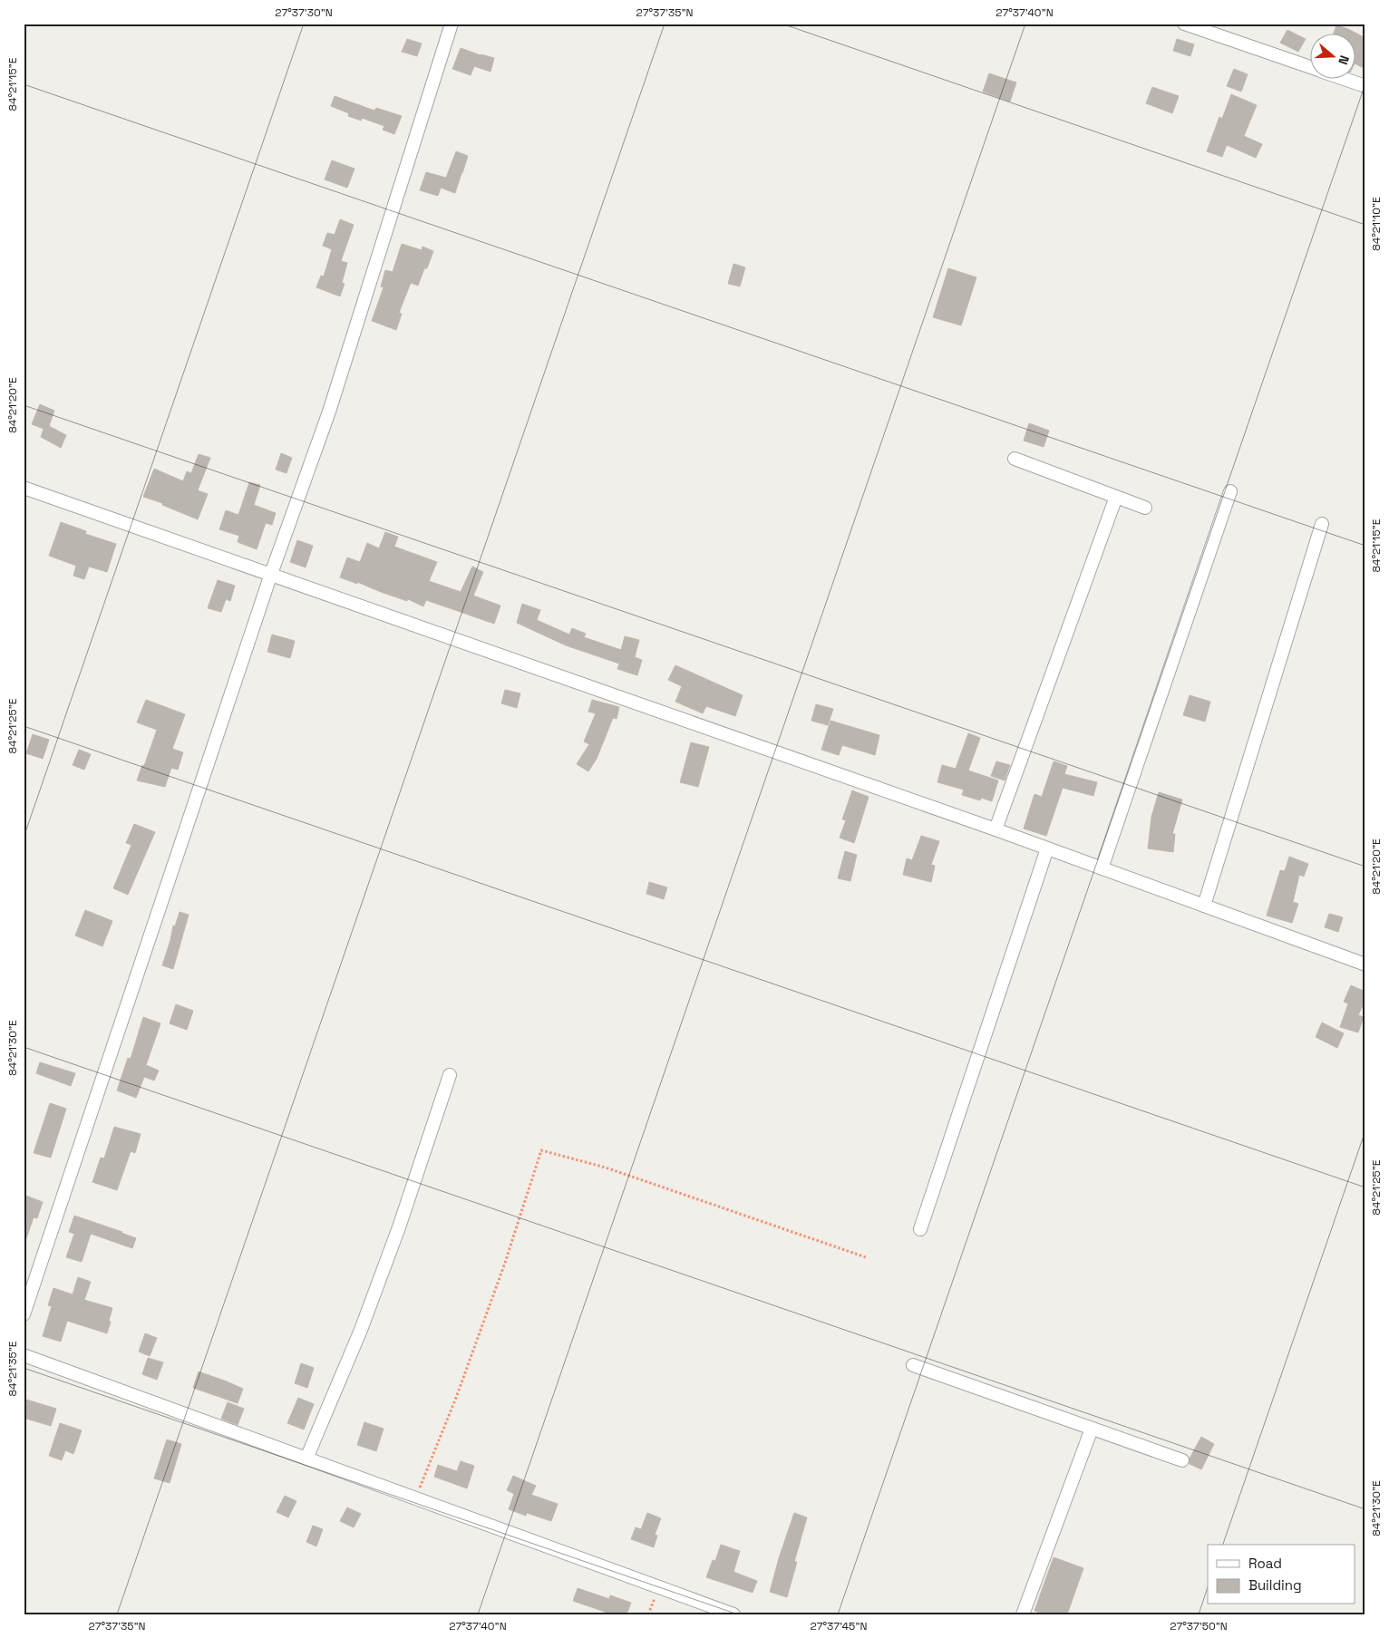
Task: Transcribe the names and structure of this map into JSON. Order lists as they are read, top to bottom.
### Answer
{
  "legend": ["Road", "Building"],
  "north": "right",
  "coordinates": [
    "27°37'30\"N",
    "27°37'35\"N",
    "27°37'40\"N",
    "84°21'15\"E",
    "84°21'10\"E",
    "84°21'20\"E",
    "84°21'25\"E",
    "84°21'30\"E",
    "84°21'35\"E",
    "27°37'45\"N",
    "27°37'50\"N"
  ]
}
